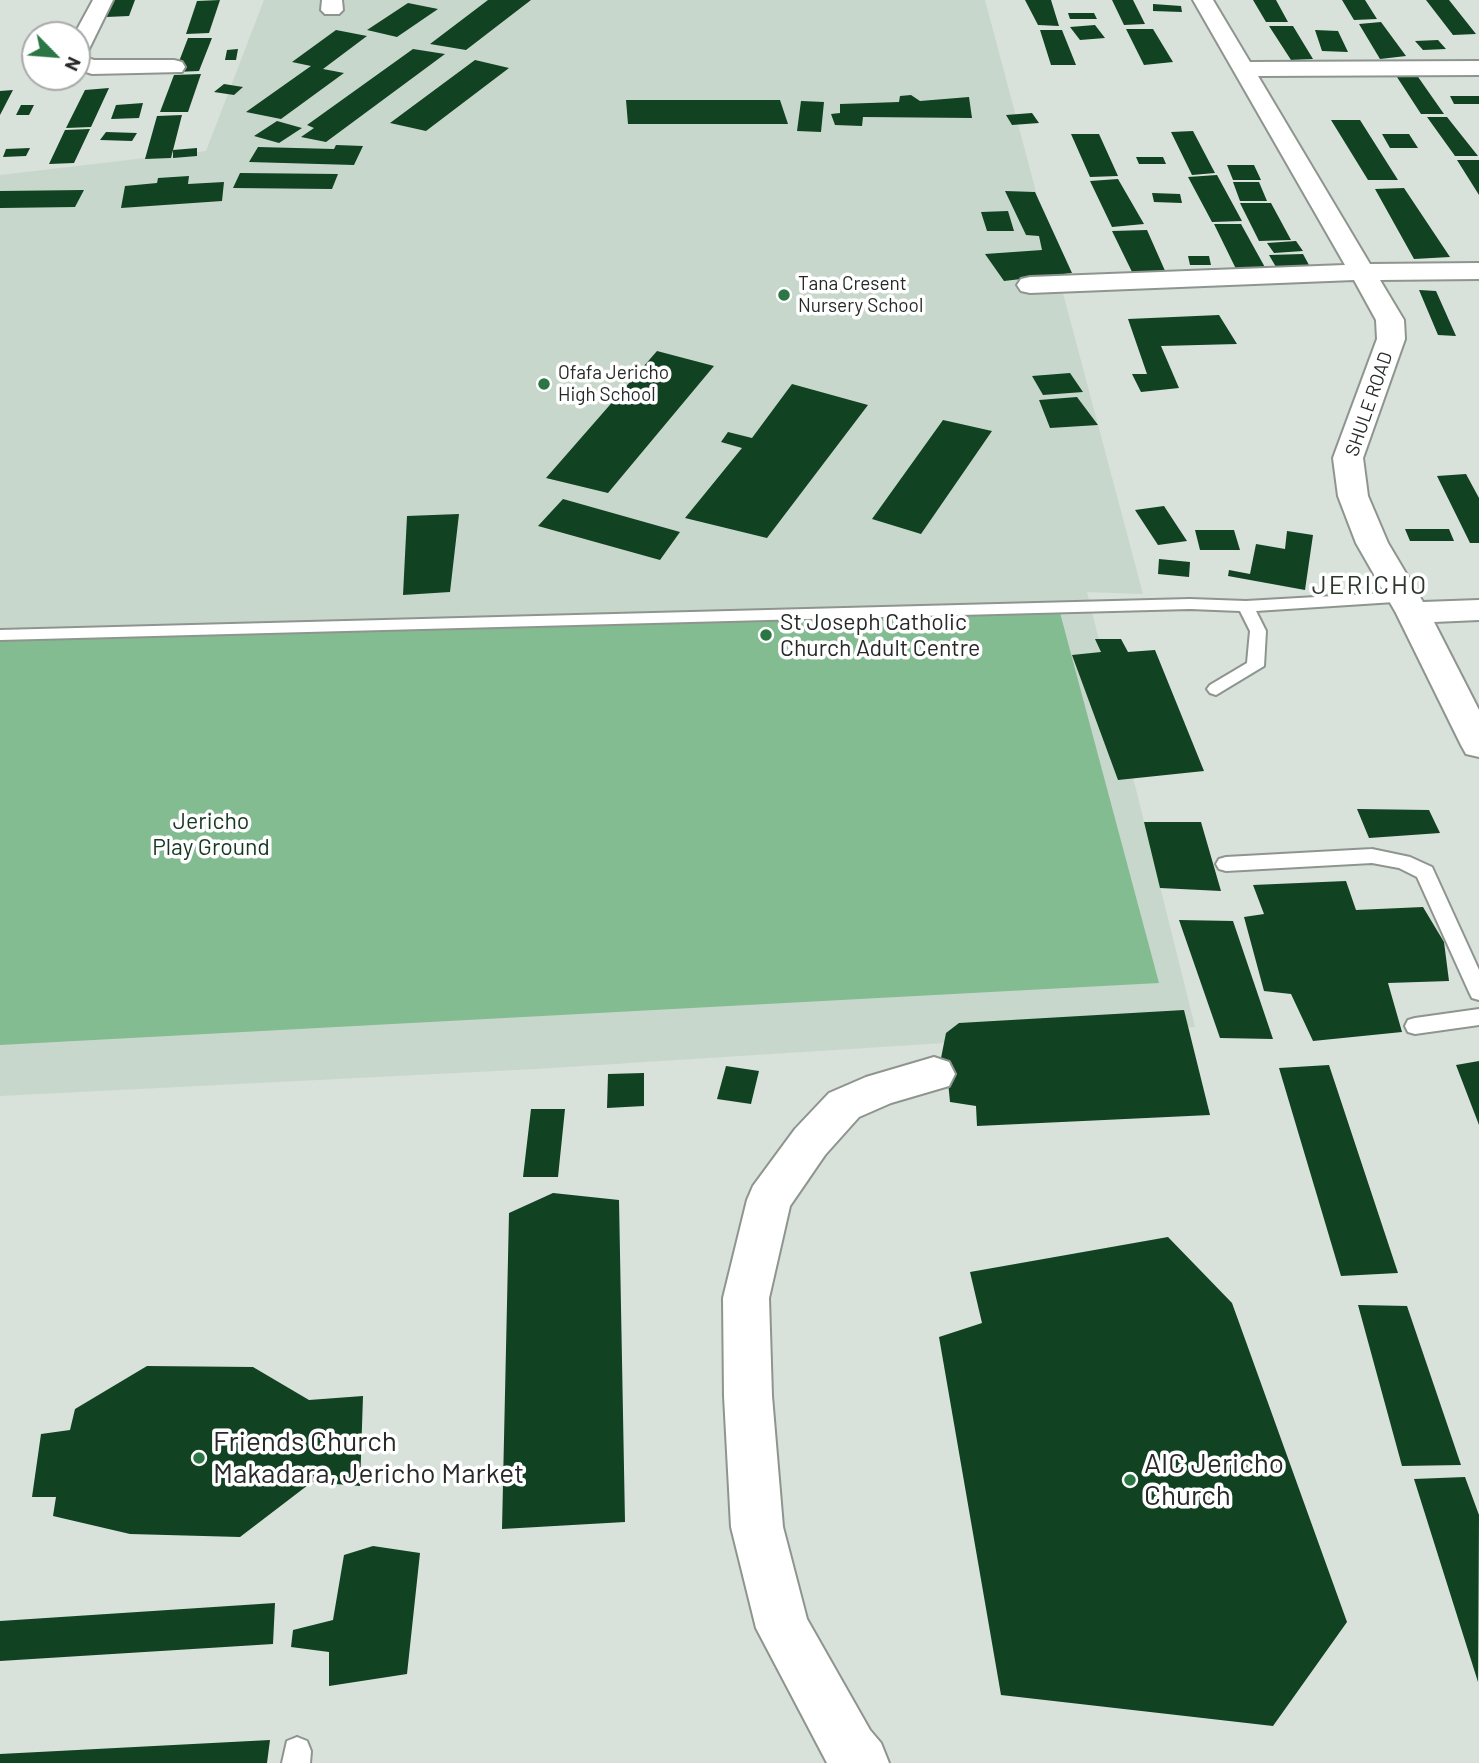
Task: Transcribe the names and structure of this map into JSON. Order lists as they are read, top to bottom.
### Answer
{
  "streets": {
    "street": ["SHULE ROAD"]
  },
  "districts": ["JERICHO"],
  "parks": ["Jericho Play Ground"],
  "places": [
    "Tana Cresent Nursery School",
    "Ofafa Jericho High School",
    "St Joseph Catholic Church Adult Centre",
    "Friends Church Makadara, Jericho Market",
    "AIC Jericho Church"
  ],
  "north": "bottom right"
}
